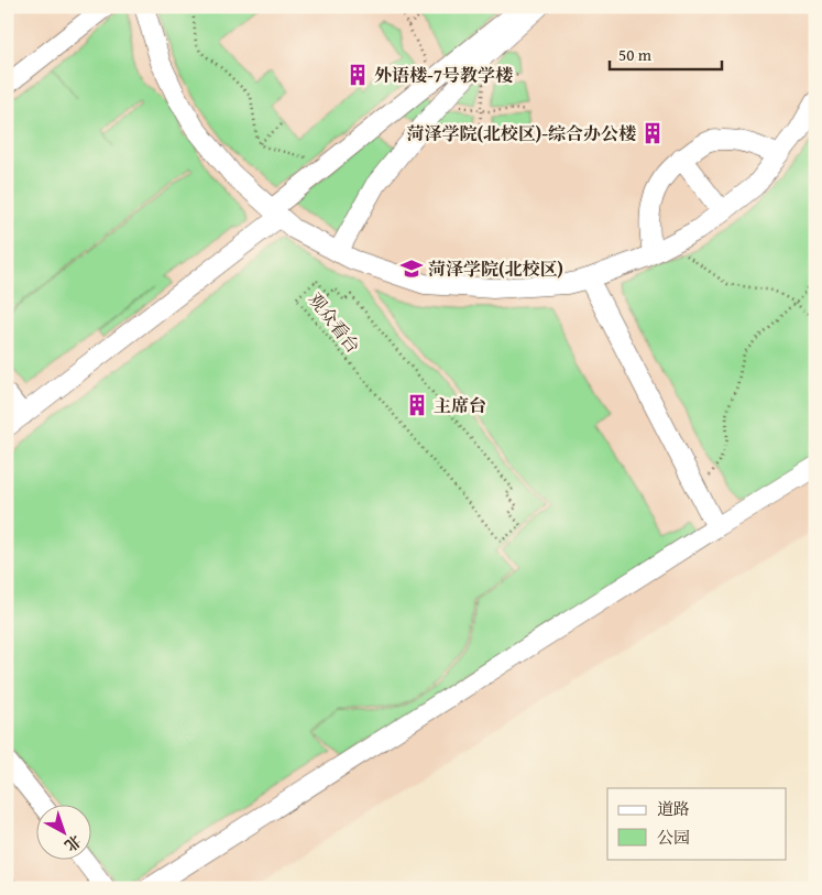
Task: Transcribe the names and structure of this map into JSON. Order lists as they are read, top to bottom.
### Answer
{
  "streets": {
    "path": ["观众看台"]
  },
  "places": {
    "building": ["外语楼-7号教学楼", "菏泽学院(北校区)-综合办公楼", "主席台"],
    "school or university": ["菏泽学院(北校区)"]
  },
  "legend": ["道路", "公园"],
  "scale_bar": "50 m",
  "north": "bottom right"
}
